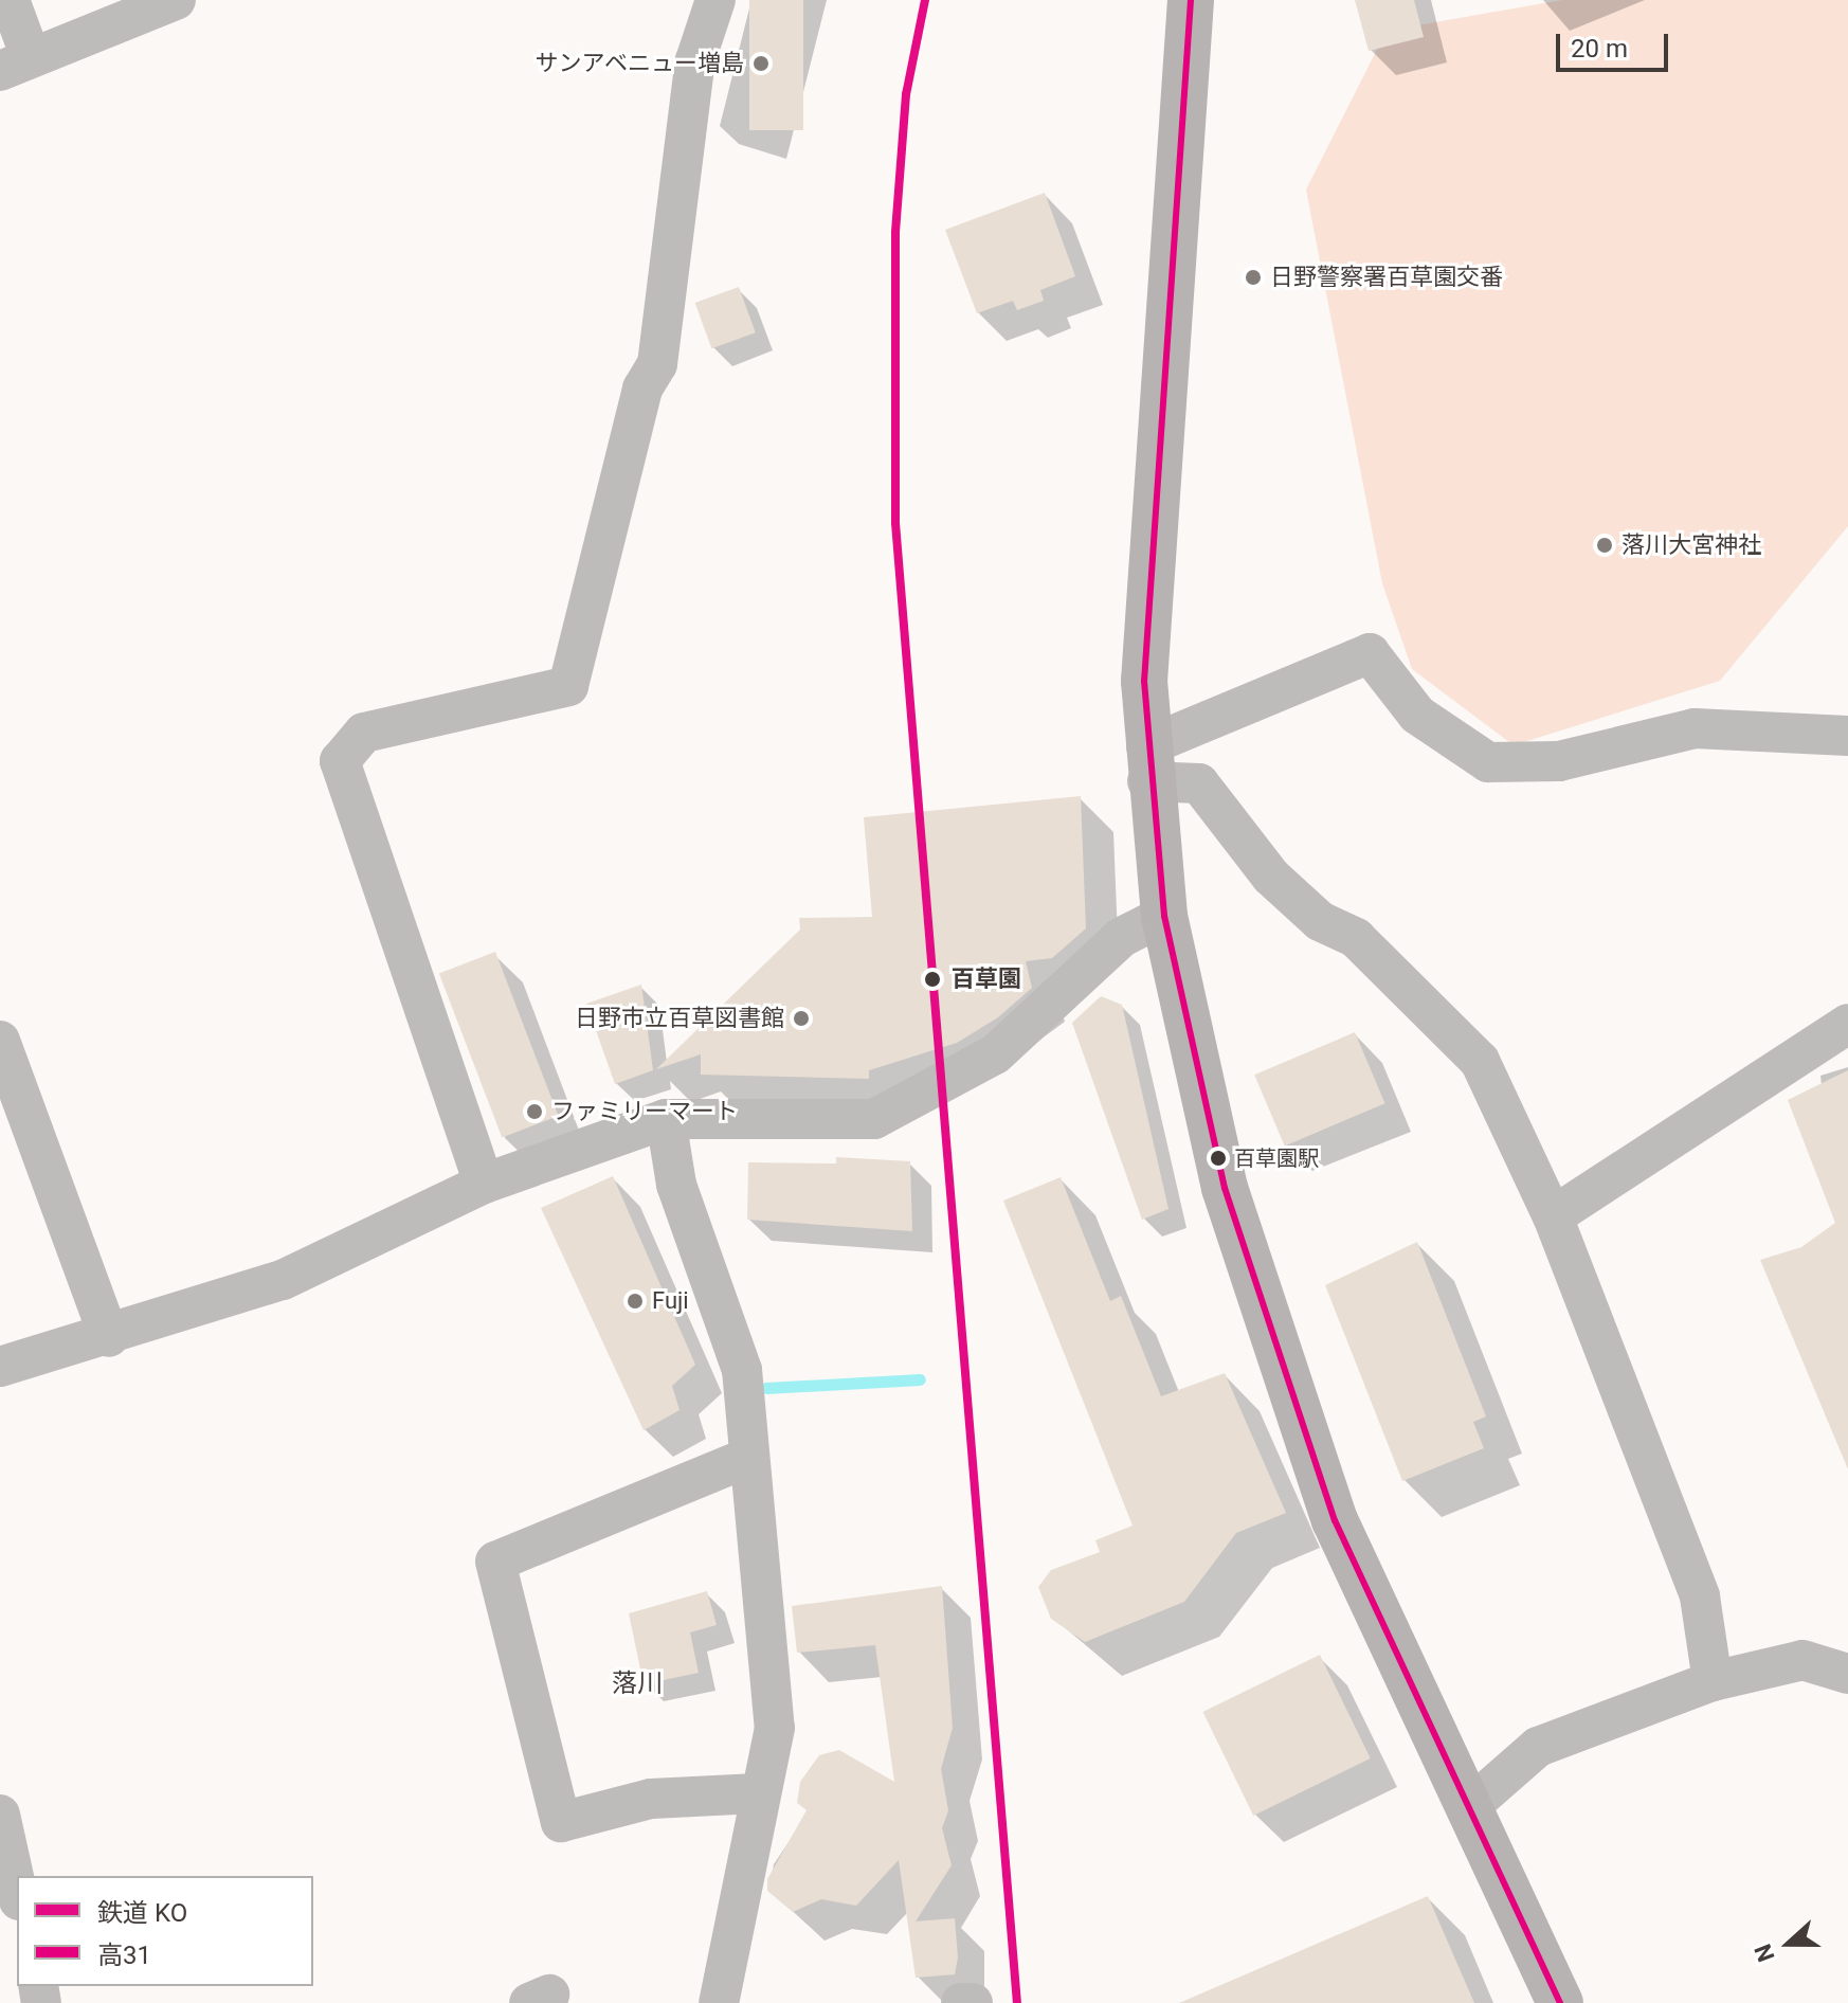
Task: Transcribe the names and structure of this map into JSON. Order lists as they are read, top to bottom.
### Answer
{
  "districts": ["落川"],
  "places": [
    "サンアベニュー増島",
    "日野警察署百草園交番",
    "落川大宮神社",
    "百草園",
    "日野市立百草図書館",
    "ファミリーマート",
    "百草園駅",
    "Fuji"
  ],
  "lines": ["rail line KO", "transit line 高31"],
  "legend": ["鉄道 KO", "高31"],
  "scale_bar": "20 m",
  "north": "left"
}
